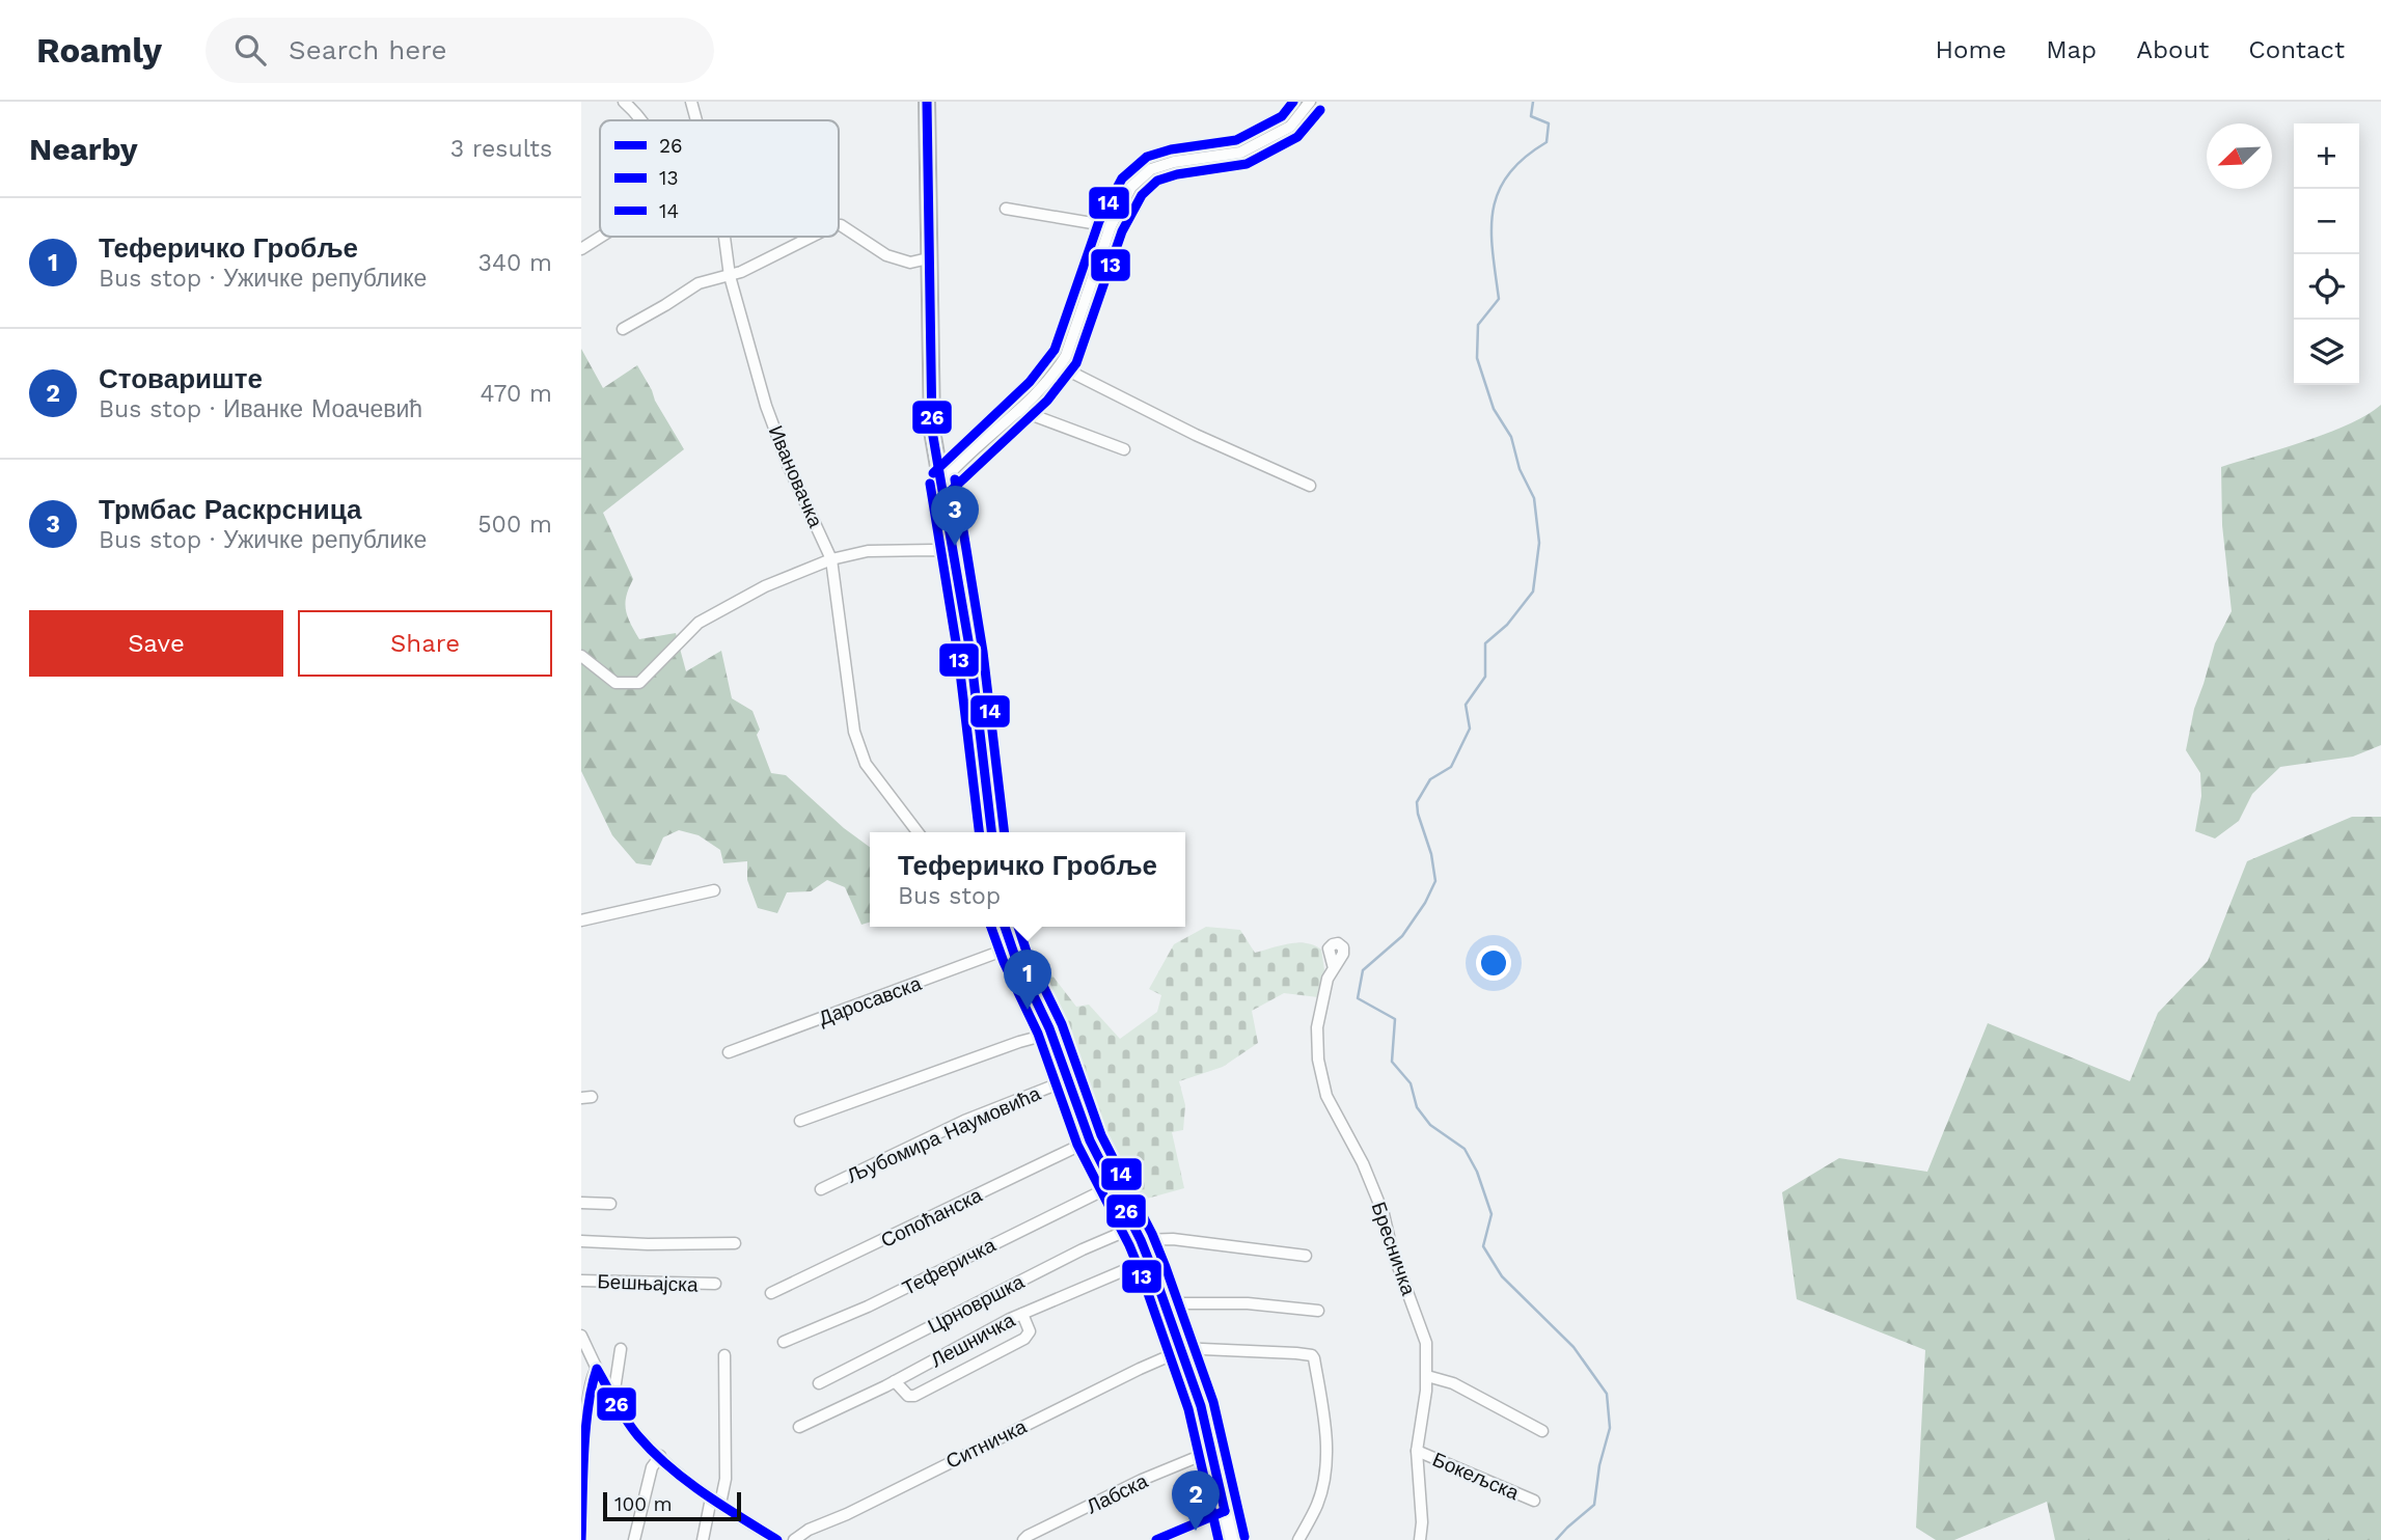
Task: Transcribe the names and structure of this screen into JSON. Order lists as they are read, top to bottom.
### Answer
{
  "streets": {
    "street": [
      "Ивановачка",
      "Даросавска",
      "Љубомира Наумовића",
      "Сопоћанска",
      "Бресничка",
      "Теферичка",
      "Бешњајска",
      "Црновршка",
      "Лешничка",
      "Ситничка",
      "Бокељска",
      "Лабска"
    ]
  },
  "crossings": [
    ["Бресничка", "Бокељска"]
  ],
  "lines": ["transit line 26", "transit line 14", "transit line 13"],
  "legend": ["26", "13", "14"],
  "scale_bar": "100 m",
  "north": "bottom left",
  "page": {
    "header": "Roamly",
    "search": "Search here",
    "nav": [
      "Home",
      "Map",
      "About",
      "Contact"
    ],
    "heading": ["Nearby", "3 results"],
    "map_buttons": ["+", "−"],
    "list": [
      {
        "mark": "1",
        "name": "Теферичко Гробље",
        "note": "Bus stop · Ужичке републике",
        "value": "340 m"
      },
      {
        "mark": "2",
        "name": "Стовариште",
        "note": "Bus stop · Иванке Моачевић",
        "value": "470 m"
      },
      {
        "mark": "3",
        "name": "Трмбас Раскрсница",
        "note": "Bus stop · Ужичке републике",
        "value": "500 m"
      }
    ],
    "pins": ["3", "1", "2"],
    "buttons": ["Save", "Share"],
    "popup": ["Теферичко Гробље", "Bus stop"],
    "scale": "100 m"
  }
}
